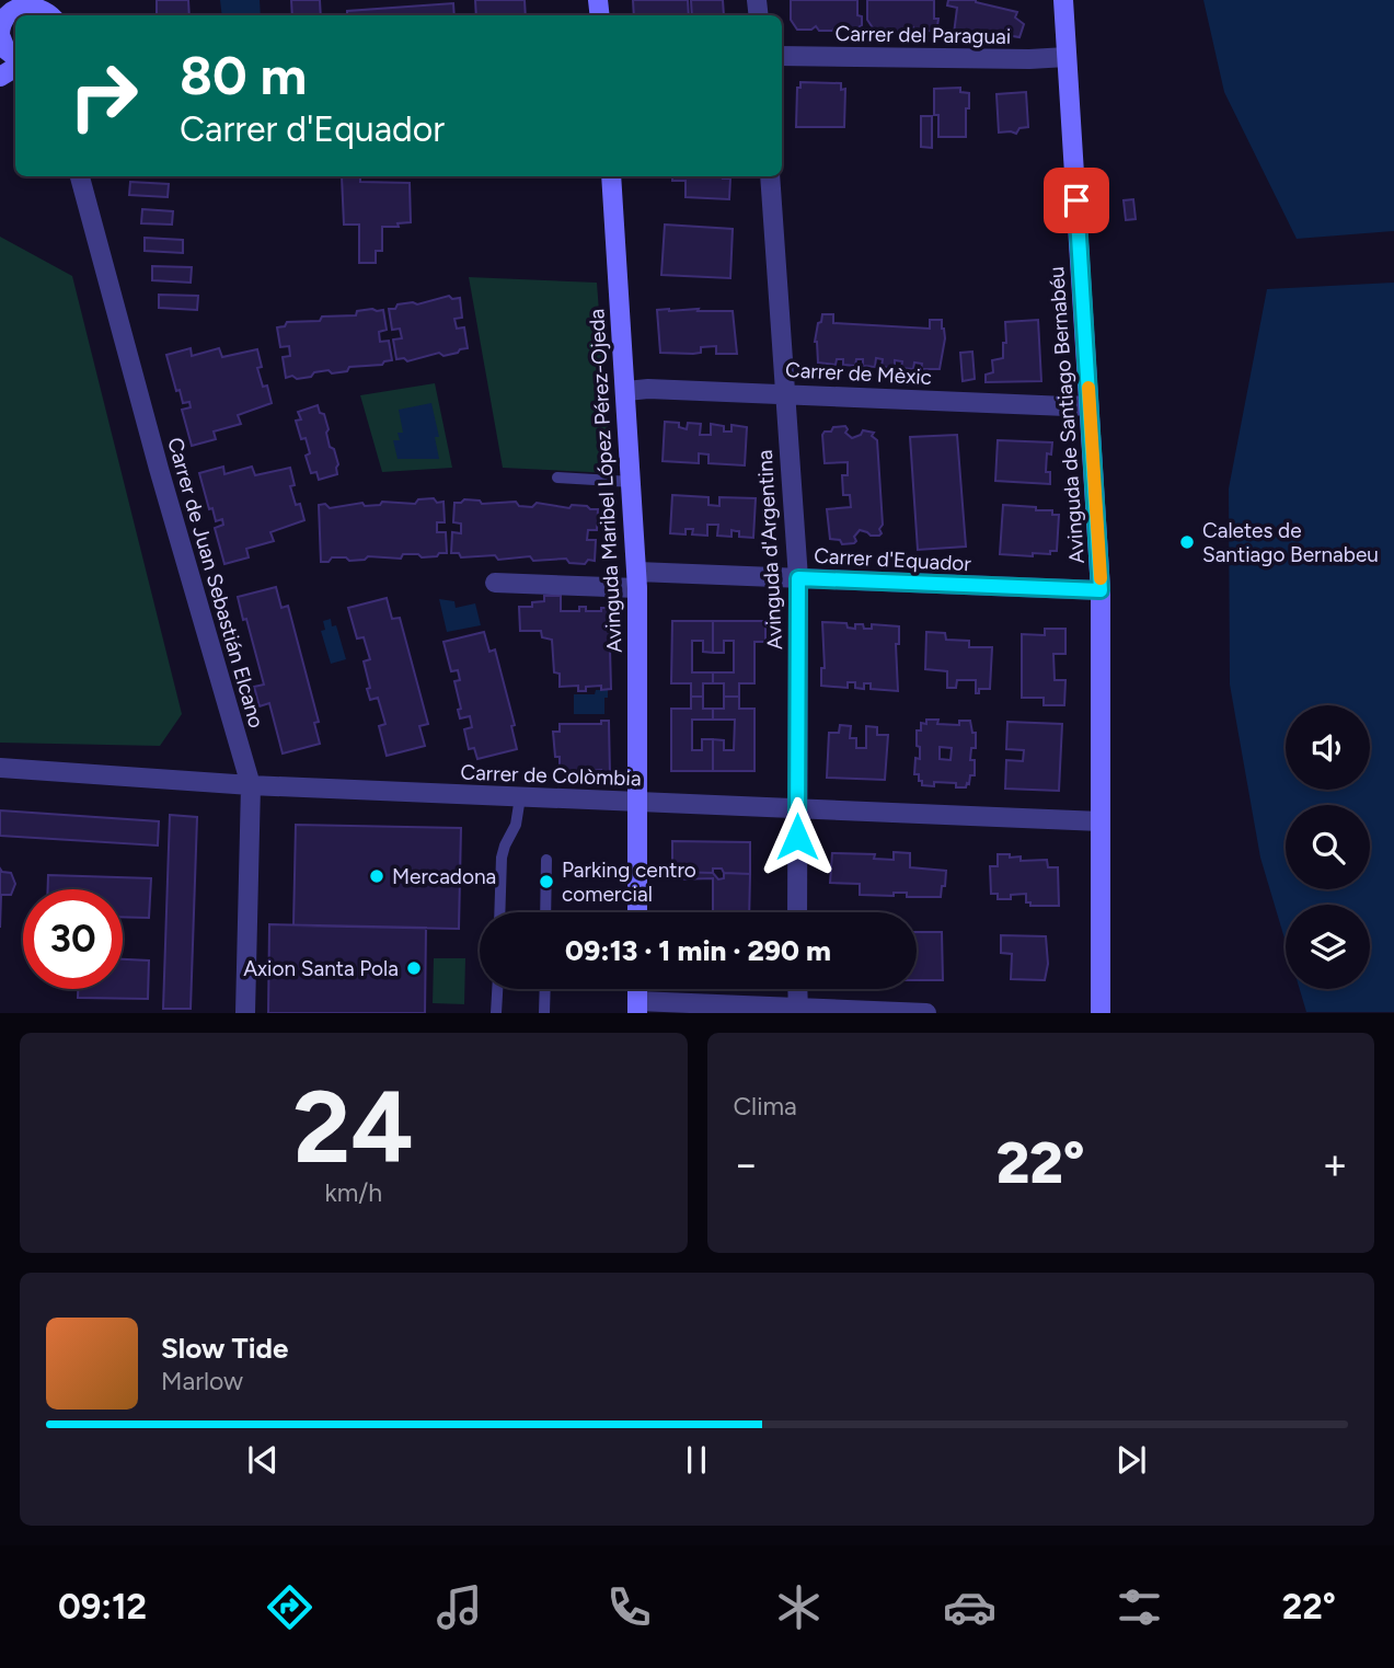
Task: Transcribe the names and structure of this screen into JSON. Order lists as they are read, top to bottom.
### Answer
{
  "streets": {
    "street": [
      "Carrer del Paraguai",
      "Carrer de Mèxic",
      "Avinguda de Santiago Bernabéu",
      "Avinguda Maribel López Pérez-Ojeda",
      "Avinguda d'Argentina",
      "Carrer d'Equador",
      "Carrer de Juan Sebastián Elcano",
      "Carrer de Colòmbia"
    ]
  },
  "crossings": [
    ["Carrer del Paraguai", "Avinguda de Santiago Bernabéu"],
    ["Carrer de Mèxic", "Avinguda de Santiago Bernabéu"],
    ["Carrer de Mèxic", "Avinguda Maribel López Pérez-Ojeda"],
    ["Carrer de Mèxic", "Avinguda d'Argentina"],
    ["Avinguda de Santiago Bernabéu", "Carrer d'Equador"],
    ["Avinguda de Santiago Bernabéu", "Carrer de Colòmbia"],
    ["Avinguda Maribel López Pérez-Ojeda", "Carrer d'Equador"],
    ["Avinguda Maribel López Pérez-Ojeda", "Carrer de Colòmbia"],
    ["Avinguda d'Argentina", "Carrer d'Equador"],
    ["Avinguda d'Argentina", "Carrer de Colòmbia"],
    ["Carrer de Juan Sebastián Elcano", "Carrer de Colòmbia"]
  ],
  "places": [
    "Caletes de Santiago Bernabeu",
    "Mercadona",
    "Parking centro comercial",
    "Axion Santa Pola"
  ],
  "page": {
    "turn": ["80 m", "Carrer d'Equador"],
    "limit": "30",
    "trip": "09:13 · 1 min · 290 m",
    "tile": [
      ["24", "km/h"],
      "Clima"
    ],
    "heat": ["−", "22°", "+"],
    "song": ["Slow Tide", "Marlow"],
    "tabs": ["09:12", "22°"]
  }
}
